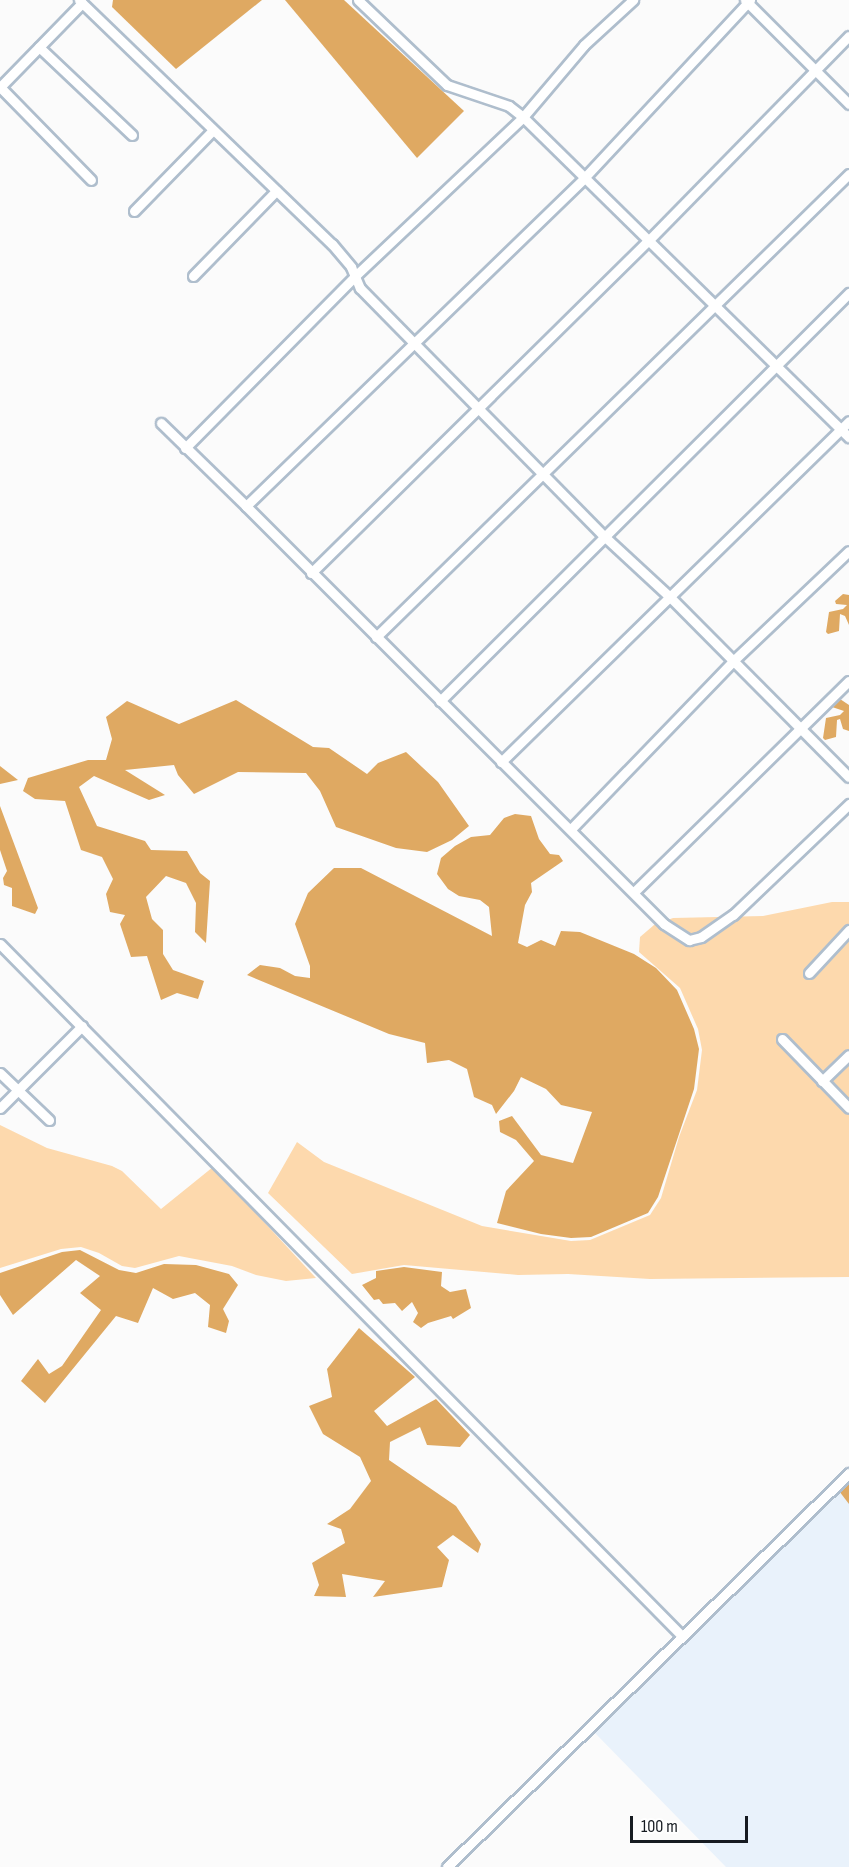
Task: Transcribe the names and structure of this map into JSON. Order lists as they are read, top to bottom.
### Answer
{
  "scale_bar": "100 m"
}
